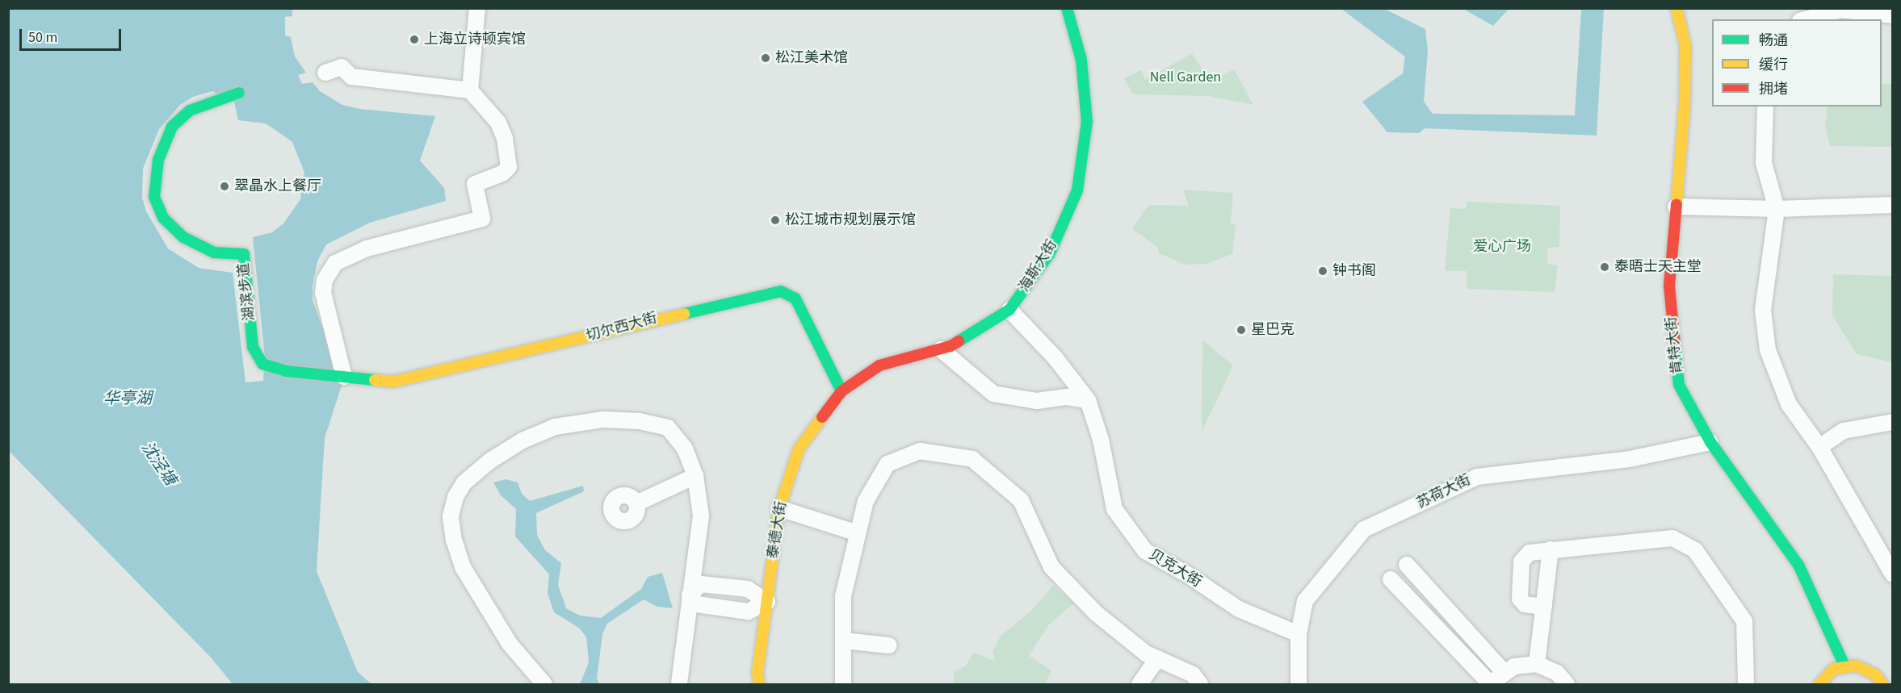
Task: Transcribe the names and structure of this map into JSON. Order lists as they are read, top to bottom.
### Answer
{
  "streets": {
    "street": [
      "海斯大街",
      "湖滨步道",
      "切尔西大街",
      "肯特大街",
      "苏荷大街",
      "泰德大街",
      "贝克大街"
    ]
  },
  "crossings": [
    ["海斯大街", "切尔西大街"],
    ["海斯大街", "泰德大街"],
    ["海斯大街", "贝克大街"],
    ["湖滨步道", "切尔西大街"],
    ["切尔西大街", "泰德大街"],
    ["肯特大街", "苏荷大街"],
    ["苏荷大街", "贝克大街"]
  ],
  "water": ["华亭湖", "沈泾塘"],
  "parks": ["Nell Garden", "爱心广场"],
  "places": [
    "上海立诗顿宾馆",
    "松江美术馆",
    "翠晶水上餐厅",
    "松江城市规划展示馆",
    "泰晤士天主堂",
    "钟书阁",
    "星巴克"
  ],
  "legend": ["畅通", "缓行", "拥堵"],
  "scale_bar": "50 m"
}
